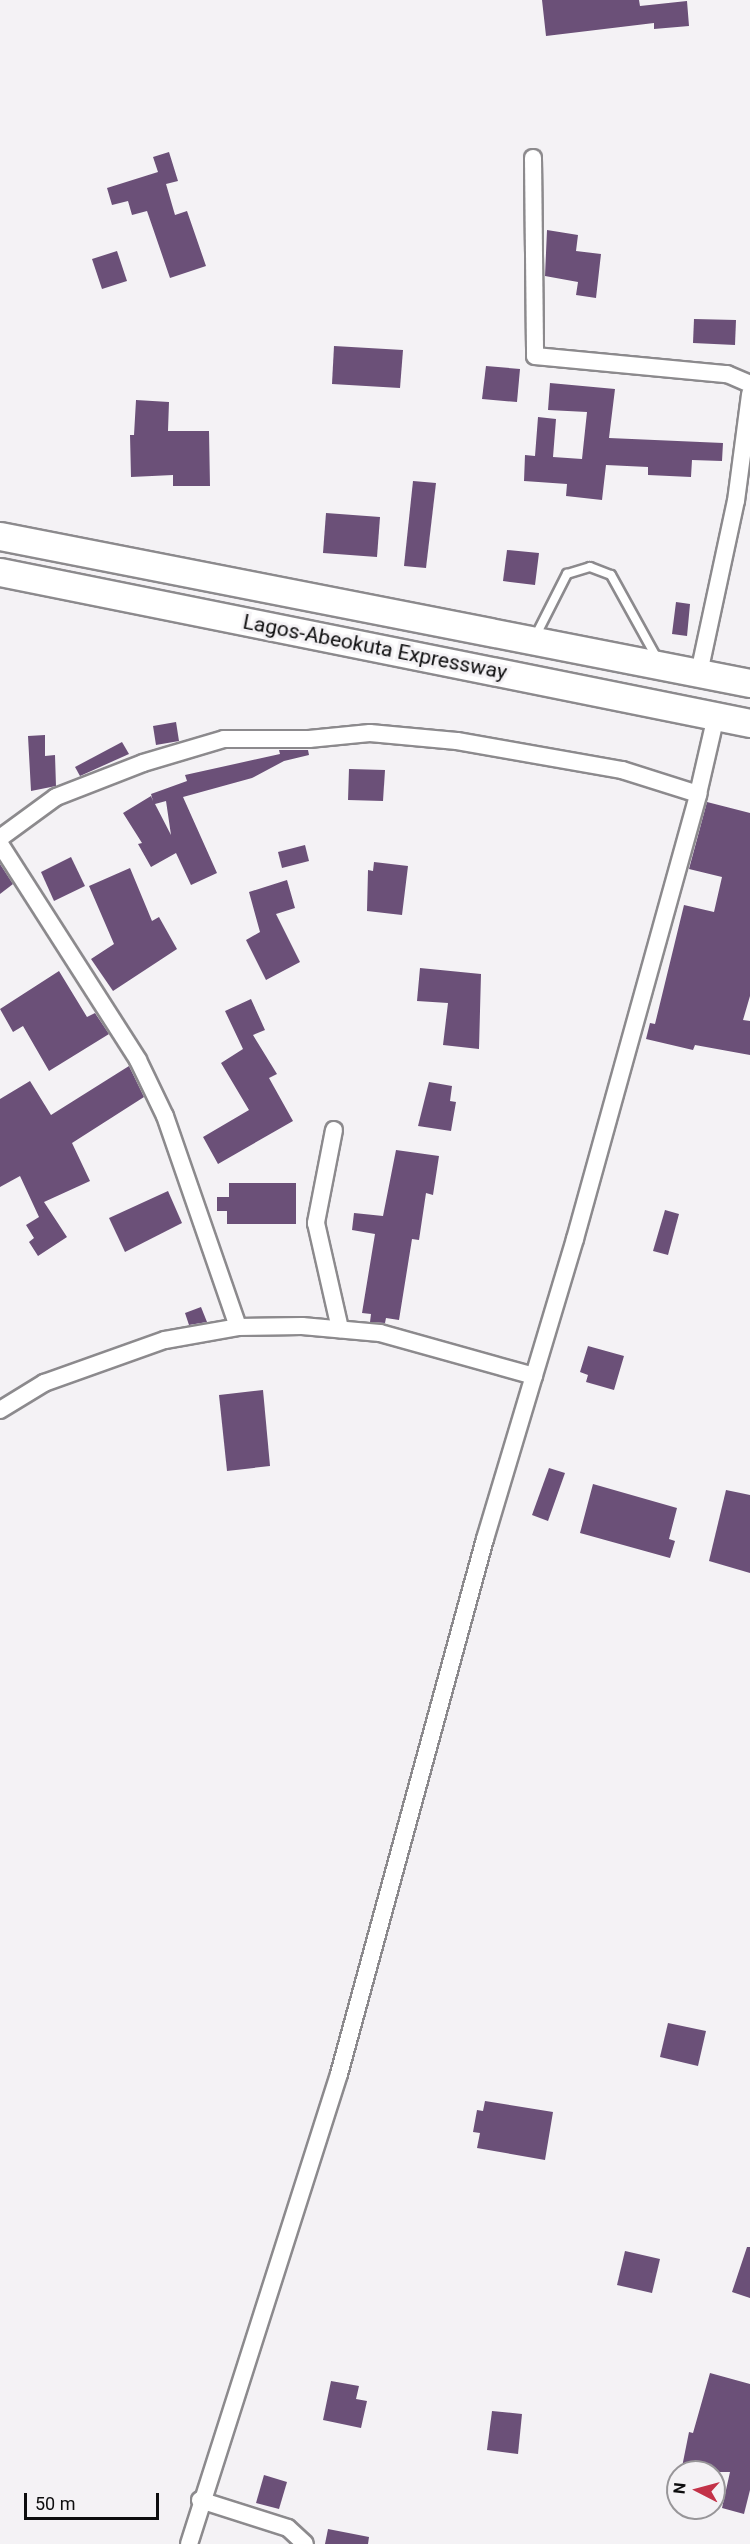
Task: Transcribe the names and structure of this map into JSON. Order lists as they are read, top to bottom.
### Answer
{
  "streets": {
    "highway": ["Lagos-Abeokuta Expressway"]
  },
  "scale_bar": "50 m",
  "north": "left"
}
